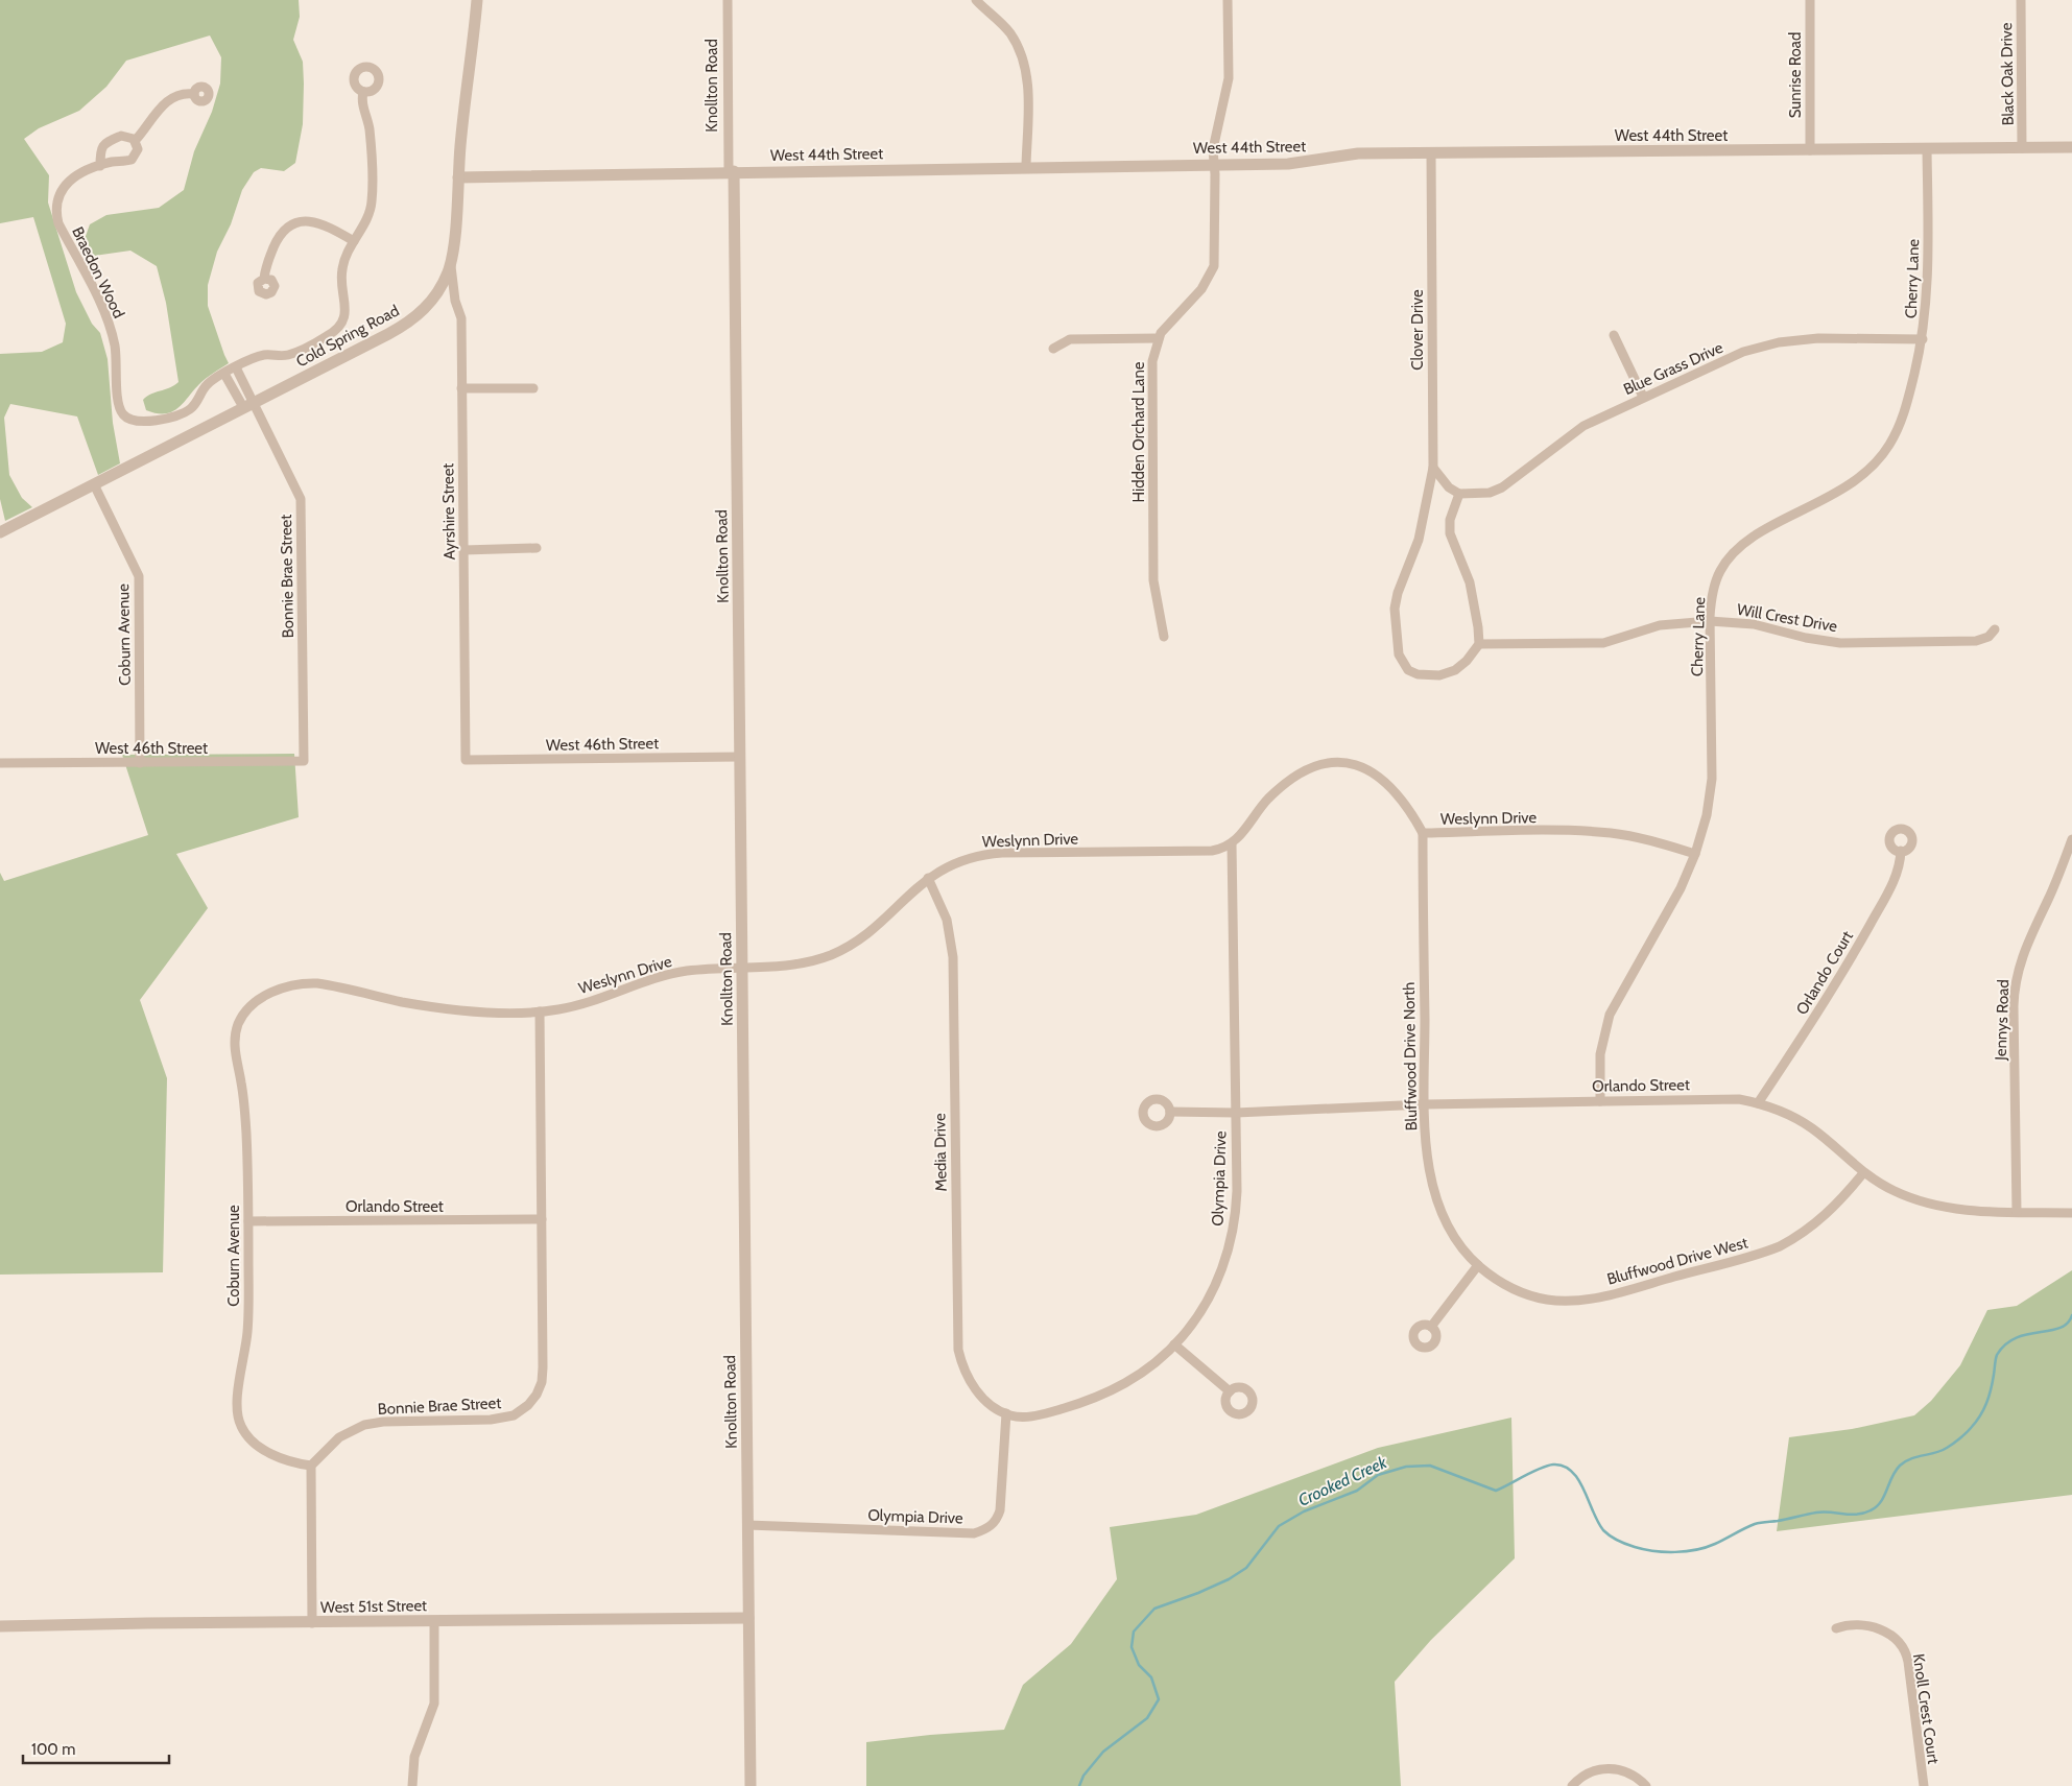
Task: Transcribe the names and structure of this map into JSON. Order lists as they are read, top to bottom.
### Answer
{
  "streets": {
    "street": [
      "Black Oak Drive",
      "Sunrise Road",
      "Knollton Road",
      "West 44th Street",
      "Braedon Wood",
      "Cherry Lane",
      "Clover Drive",
      "Cold Spring Road",
      "Blue Grass Drive",
      "Hidden Orchard Lane",
      "Ayrshire Street",
      "Bonnie Brae Street",
      "Will Crest Drive",
      "Coburn Avenue",
      "West 46th Street",
      "Weslynn Drive",
      "Orlando Court",
      "Jennys Road",
      "Bluffwood Drive North",
      "Orlando Street",
      "Media Drive",
      "Olympia Drive",
      "Bluffwood Drive West",
      "West 51st Street",
      "Knoll Crest Court"
    ]
  },
  "crossings": [
    ["Black Oak Drive", "West 44th Street"],
    ["Sunrise Road", "West 44th Street"],
    ["Knollton Road", "West 44th Street"],
    ["Knollton Road", "West 46th Street"],
    ["Knollton Road", "Weslynn Drive"],
    ["Knollton Road", "Olympia Drive"],
    ["Knollton Road", "West 51st Street"],
    ["West 44th Street", "Cherry Lane"],
    ["West 44th Street", "Clover Drive"],
    ["West 44th Street", "Cold Spring Road"],
    ["West 44th Street", "Hidden Orchard Lane"],
    ["Cherry Lane", "Blue Grass Drive"],
    ["Cherry Lane", "Will Crest Drive"],
    ["Cherry Lane", "Weslynn Drive"],
    ["Cherry Lane", "Orlando Street"],
    ["Clover Drive", "Will Crest Drive"],
    ["Cold Spring Road", "Ayrshire Street"],
    ["Cold Spring Road", "Bonnie Brae Street"],
    ["Cold Spring Road", "Coburn Avenue"],
    ["Ayrshire Street", "West 46th Street"],
    ["Bonnie Brae Street", "Coburn Avenue"],
    ["Bonnie Brae Street", "West 46th Street"],
    ["Bonnie Brae Street", "Weslynn Drive"],
    ["Bonnie Brae Street", "Orlando Street"],
    ["Coburn Avenue", "West 46th Street"],
    ["Coburn Avenue", "Weslynn Drive"],
    ["Coburn Avenue", "Orlando Street"],
    ["Weslynn Drive", "Bluffwood Drive North"],
    ["Weslynn Drive", "Media Drive"],
    ["Weslynn Drive", "Olympia Drive"],
    ["Orlando Court", "Orlando Street"],
    ["Jennys Road", "Orlando Street"],
    ["Bluffwood Drive North", "Orlando Street"],
    ["Bluffwood Drive North", "Bluffwood Drive West"],
    ["Orlando Street", "Olympia Drive"],
    ["Orlando Street", "Bluffwood Drive West"],
    ["Media Drive", "Olympia Drive"]
  ],
  "water": ["Crooked Creek"],
  "scale_bar": "100 m"
}
